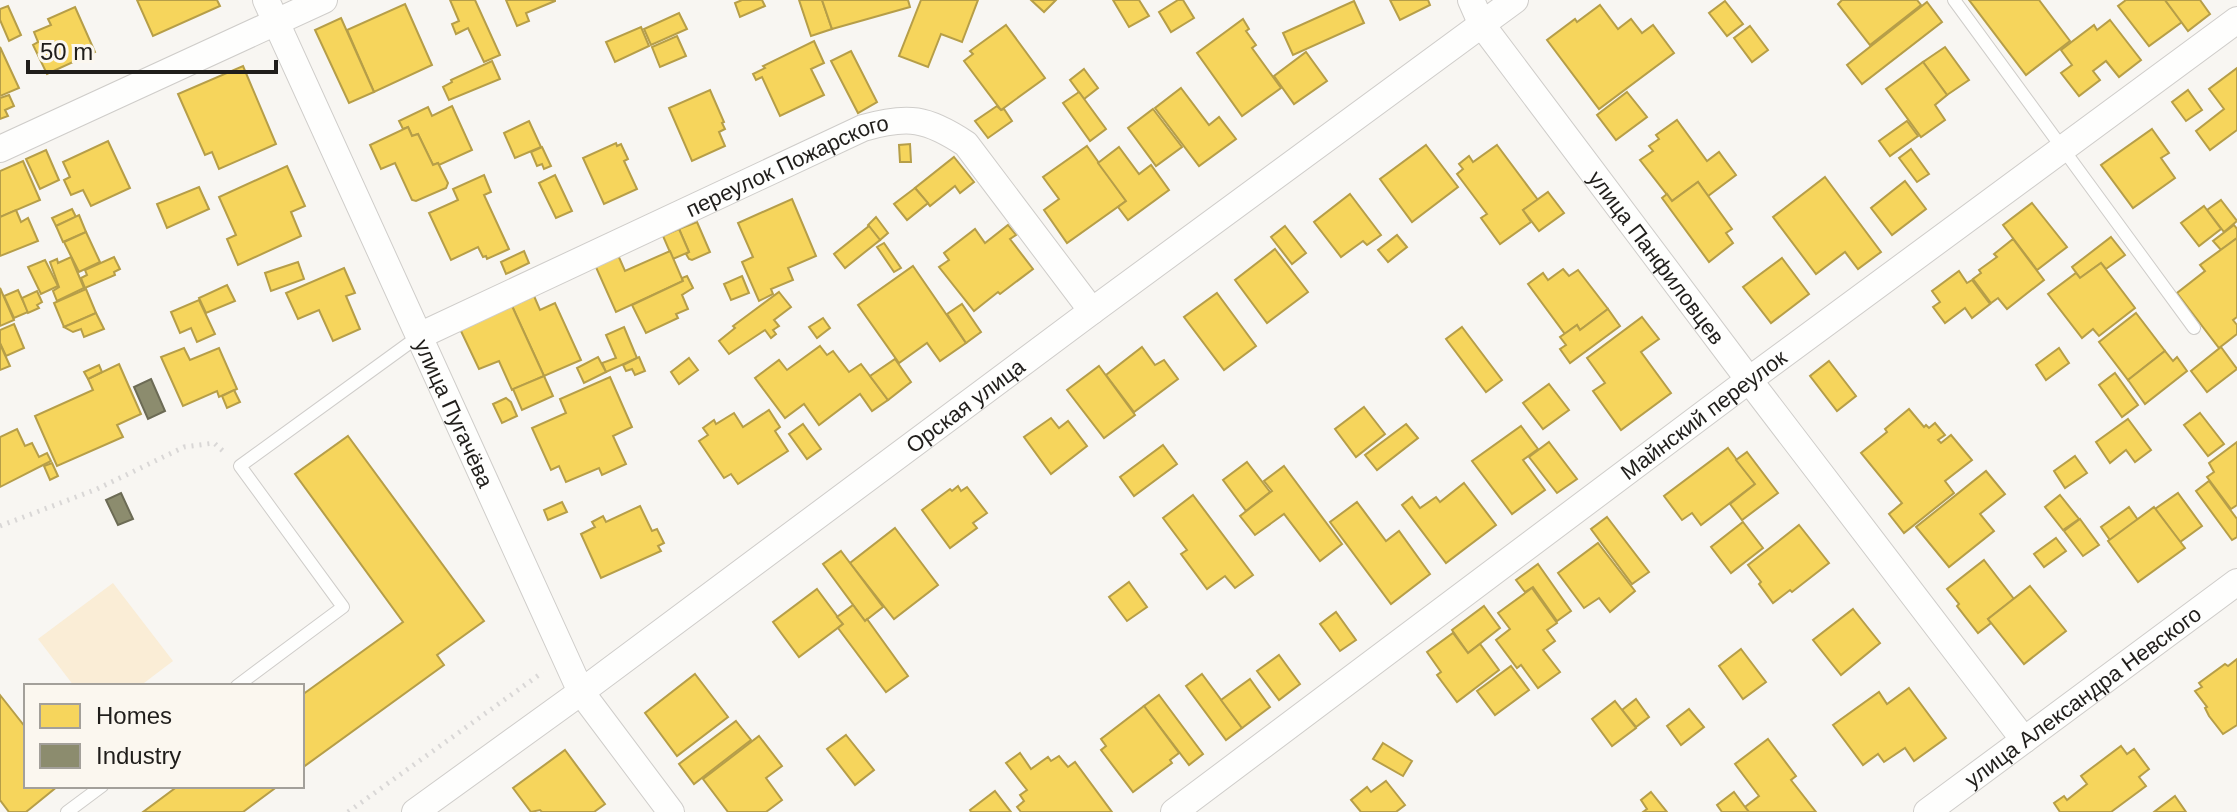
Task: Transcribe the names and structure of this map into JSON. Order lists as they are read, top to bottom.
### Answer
{
  "streets": {
    "street": [
      "переулок Пожарского",
      "улица Панфиловцев",
      "Орская улица",
      "улица Пугачёва",
      "Майнский переулок",
      "улица Александра Невского"
    ]
  },
  "crossings": [
    ["переулок Пожарского", "Орская улица"],
    ["переулок Пожарского", "улица Пугачёва"],
    ["улица Панфиловцев", "Орская улица"],
    ["улица Панфиловцев", "Майнский переулок"],
    ["улица Панфиловцев", "улица Александра Невского"],
    ["Орская улица", "улица Пугачёва"]
  ],
  "legend": ["Homes", "Industry"],
  "scale_bar": "50 m"
}
